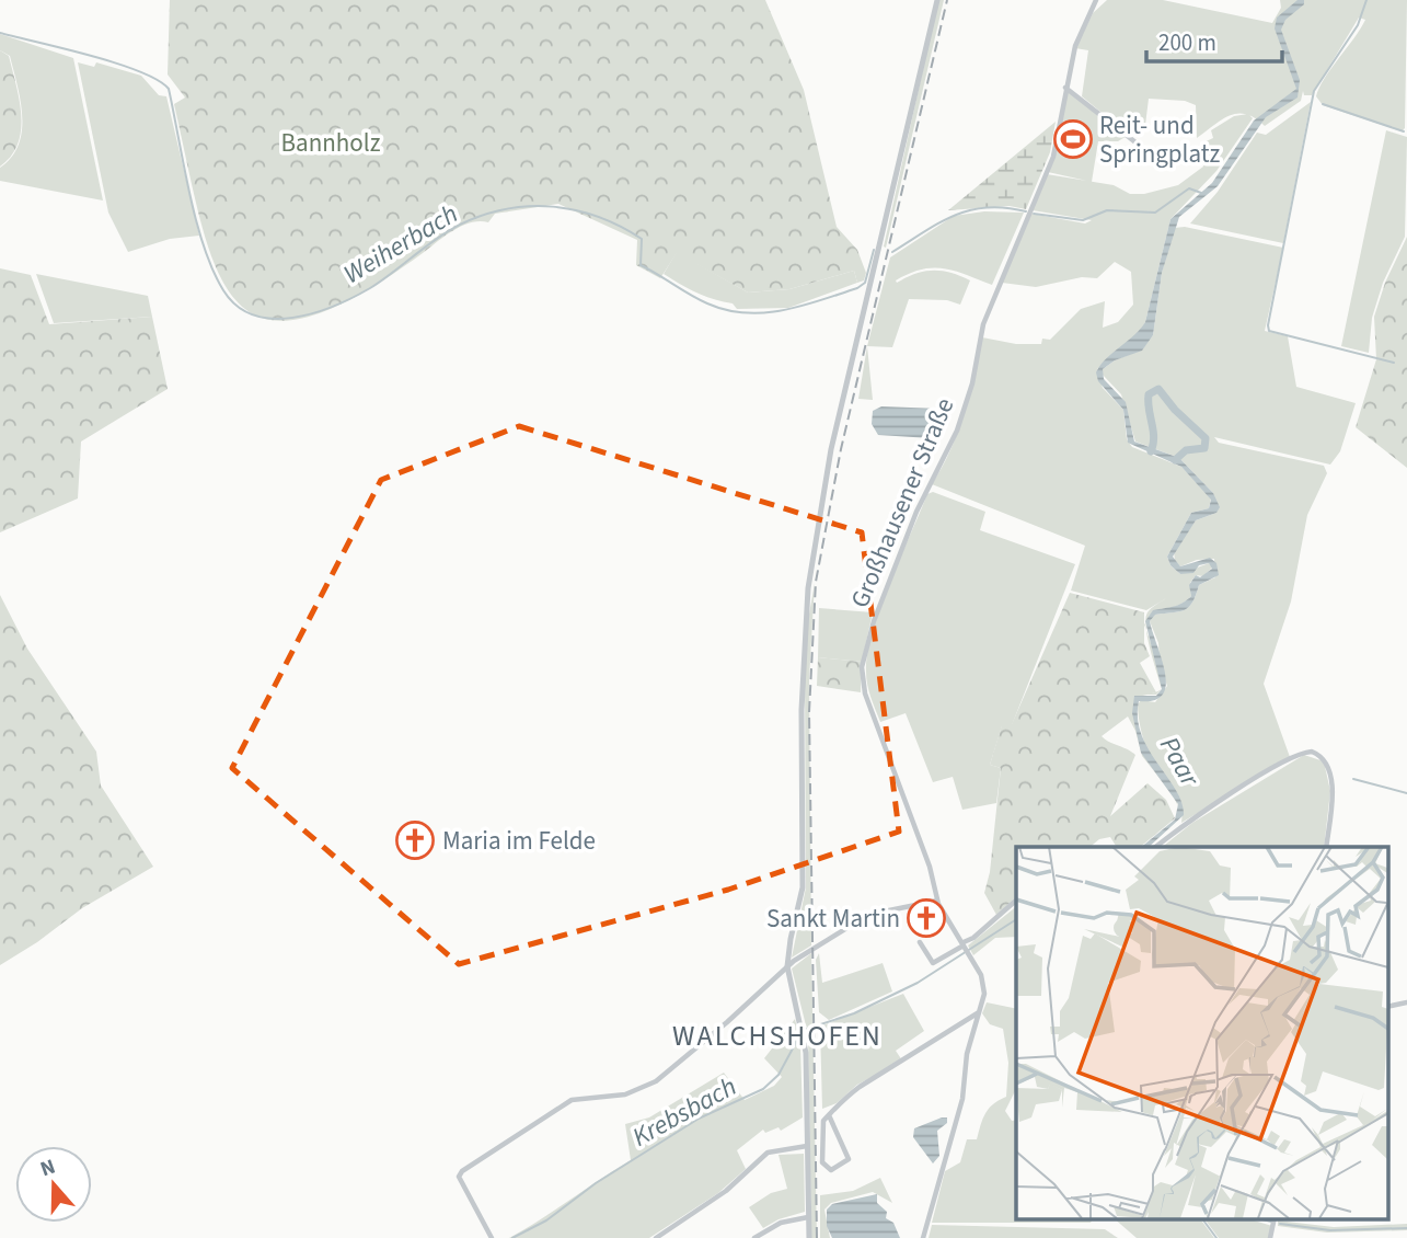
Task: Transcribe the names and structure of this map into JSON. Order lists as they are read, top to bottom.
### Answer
{
  "streets": {
    "street": ["Großhausener Straße"]
  },
  "districts": ["WALCHSHOFEN"],
  "water": ["Weiherbach", "Paar", "Krebsbach"],
  "parks": ["Bannholz"],
  "places": {
    "sports": ["Reit- und Springplatz"],
    "church": ["Maria im Felde", "Sankt Martin"]
  },
  "scale_bar": "200 m",
  "north": "top"
}
